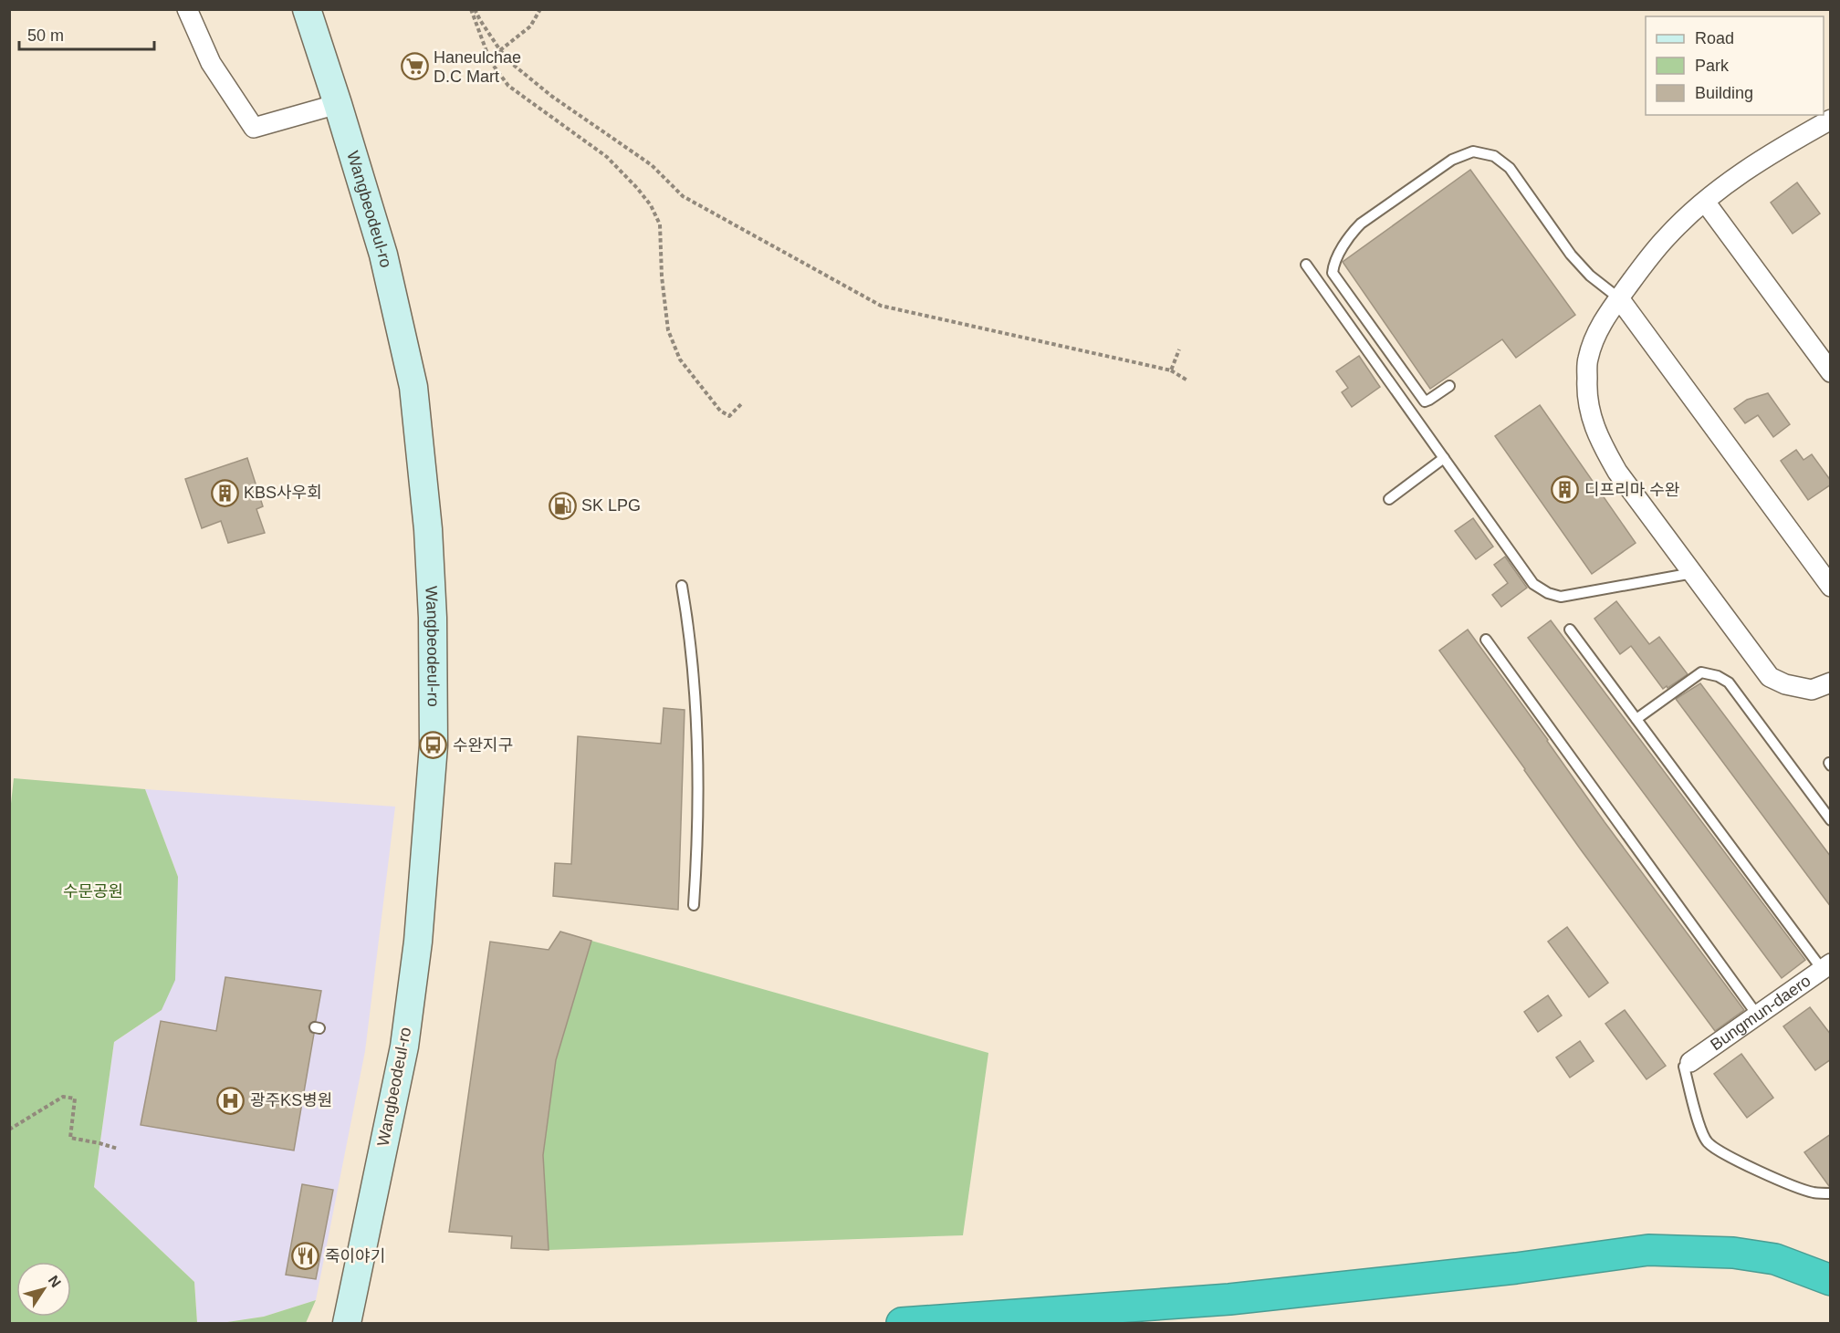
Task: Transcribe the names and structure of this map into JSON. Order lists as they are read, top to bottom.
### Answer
{
  "streets": {
    "main road": ["Wangbeodeul-ro"],
    "street": ["Bungmun-daero"]
  },
  "parks": ["수문공원"],
  "places": {
    "supermarket": ["Haneulchae D.C Mart"],
    "building": ["디프리마 수완", "KBS사우회"],
    "fuel station": ["SK LPG"],
    "bus stop": ["수완지구"],
    "hospital": ["광주KS병원"],
    "restaurant": ["죽이야기"]
  },
  "legend": ["Road", "Park", "Building"],
  "scale_bar": "50 m",
  "north": "top right"
}
